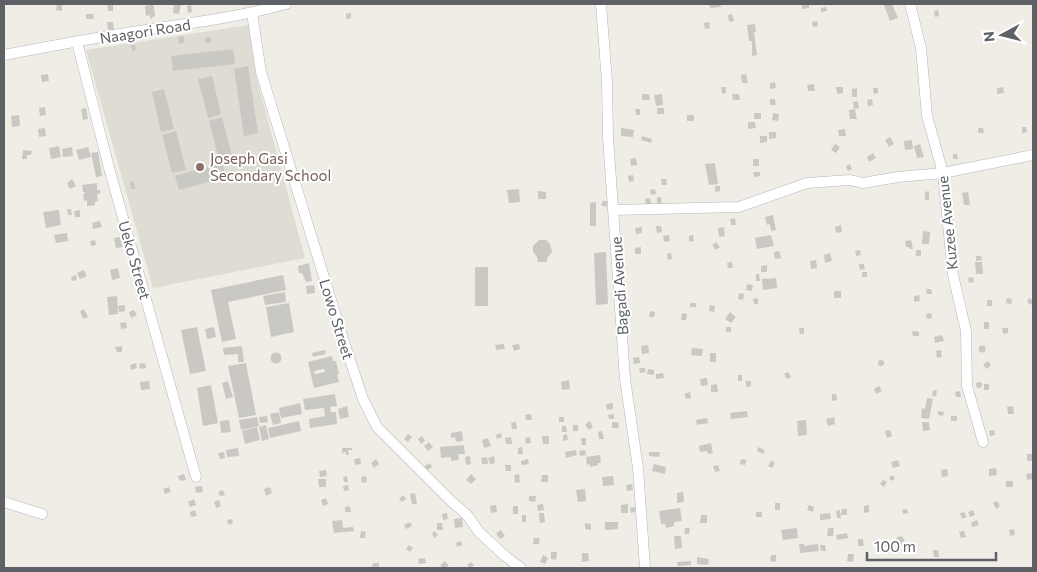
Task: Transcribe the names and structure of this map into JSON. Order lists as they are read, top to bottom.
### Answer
{
  "streets": {
    "street": [
      "Naagori Road",
      "Kuzee Avenue",
      "Ueko Street",
      "Bagadi Avenue",
      "Lowo Street"
    ]
  },
  "crossings": [
    ["Naagori Road", "Ueko Street"],
    ["Naagori Road", "Lowo Street"]
  ],
  "places": ["Joseph Gasi Secondary School"],
  "scale_bar": "100 m",
  "north": "left"
}
